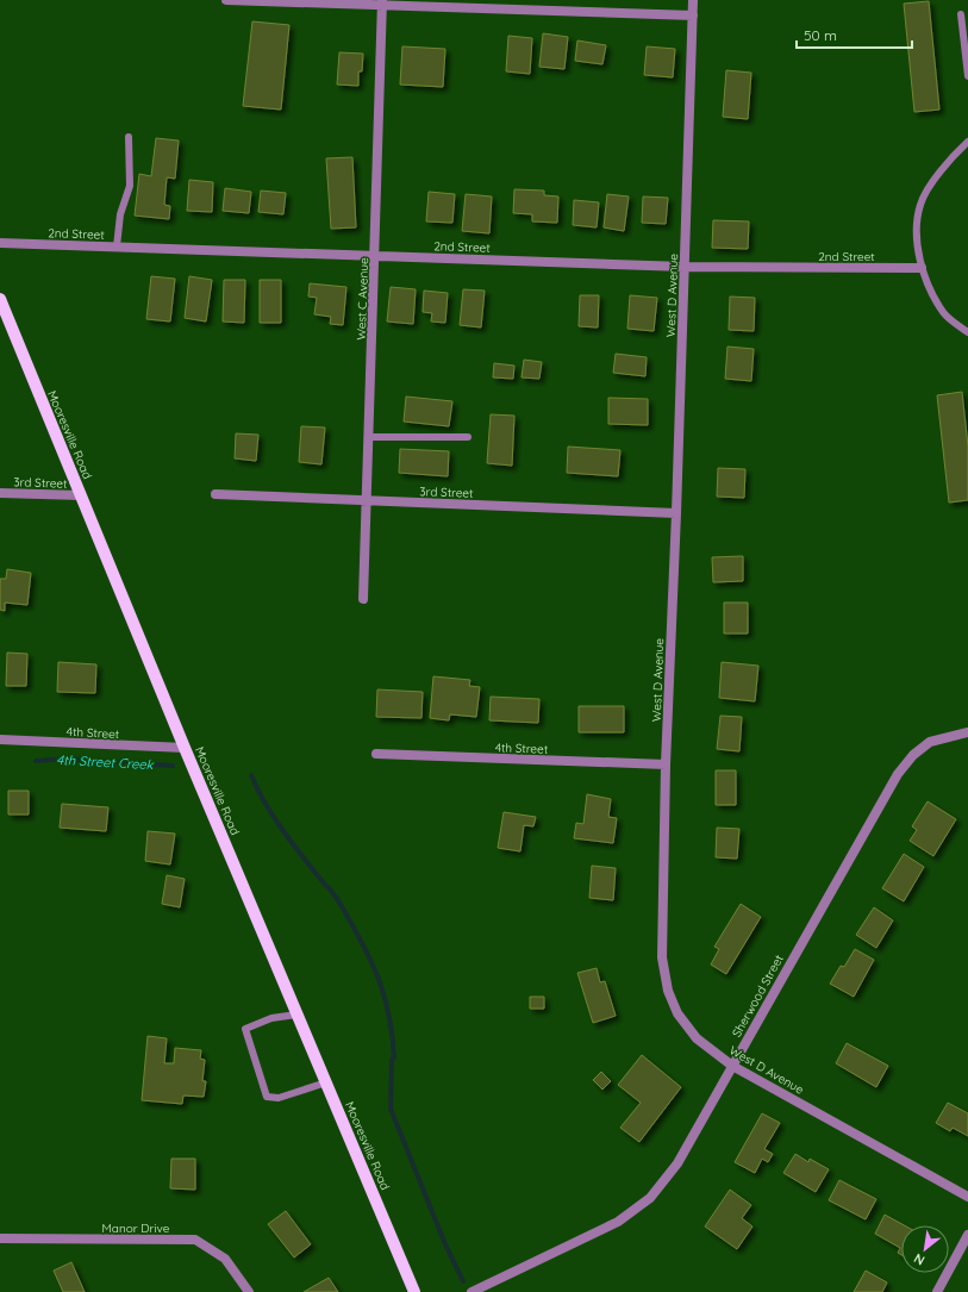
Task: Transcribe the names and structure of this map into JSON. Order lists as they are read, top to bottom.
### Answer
{
  "streets": {
    "main road": ["Mooresville Road"],
    "street": [
      "2nd Street",
      "West D Avenue",
      "West C Avenue",
      "3rd Street",
      "4th Street",
      "Sherwood Street",
      "Manor Drive"
    ]
  },
  "crossings": [
    ["2nd Street", "West D Avenue"],
    ["2nd Street", "West C Avenue"],
    ["West D Avenue", "3rd Street"],
    ["West D Avenue", "4th Street"],
    ["West D Avenue", "Sherwood Street"],
    ["West C Avenue", "3rd Street"],
    ["Mooresville Road", "3rd Street"],
    ["Mooresville Road", "4th Street"]
  ],
  "water": ["4th Street Creek"],
  "scale_bar": "50 m",
  "north": "bottom left"
}
